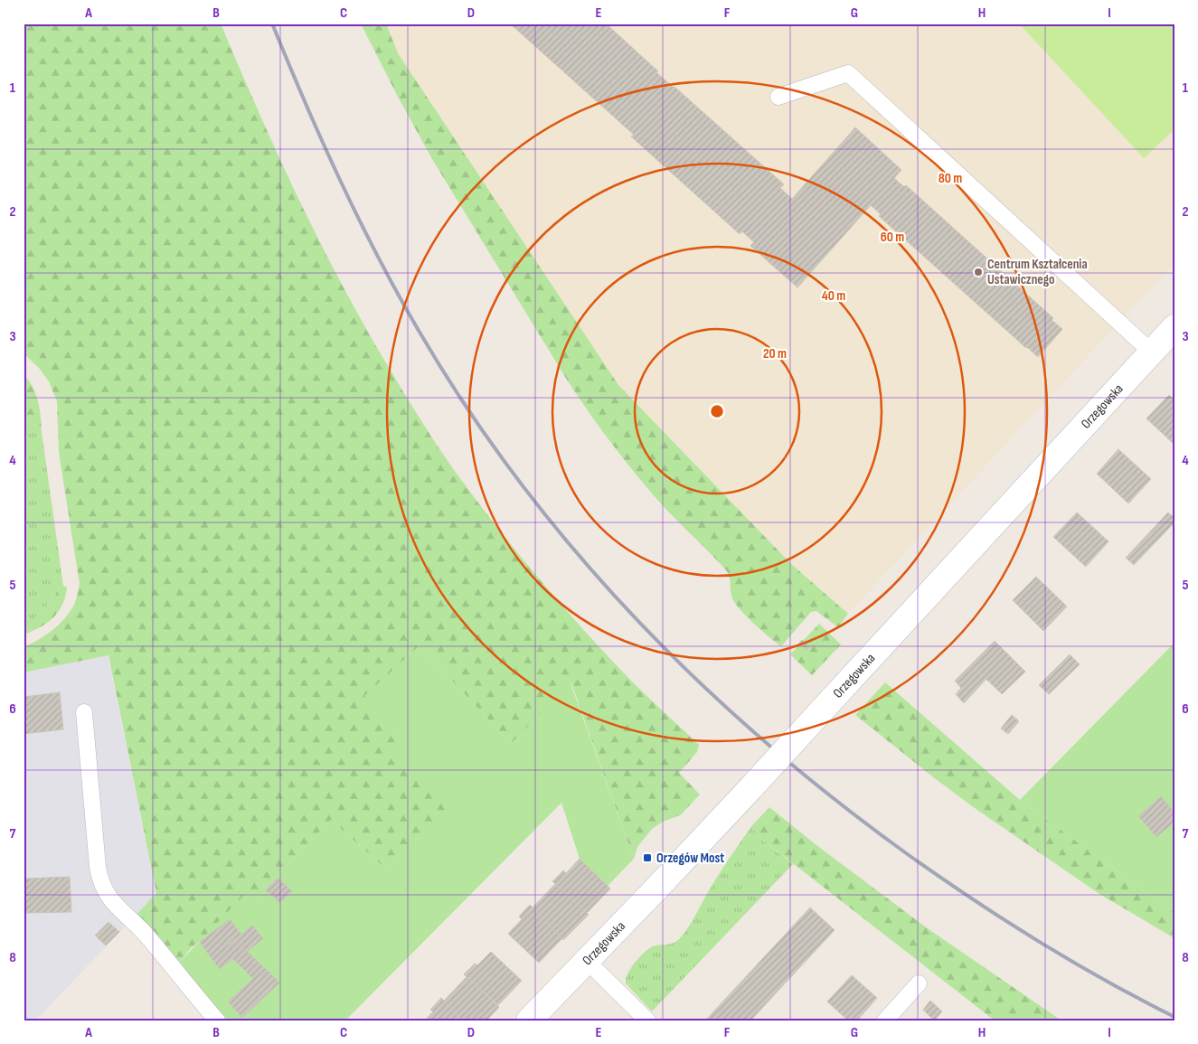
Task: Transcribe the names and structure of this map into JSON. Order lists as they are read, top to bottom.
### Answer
{
  "streets": {
    "street": ["Orzegowska"]
  },
  "places": {
    "other": ["Centrum Kształcenia Ustawicznego"],
    "transit": ["Orzegów Most"]
  },
  "grid": {
    "columns": [
      "A",
      "B",
      "C",
      "D",
      "E",
      "F",
      "G",
      "H",
      "I"
    ],
    "rows": [
      "1",
      "2",
      "3",
      "4",
      "5",
      "6",
      "7",
      "8"
    ]
  },
  "rings": [
    "80 m",
    "60 m",
    "40 m",
    "20 m"
  ]
}
